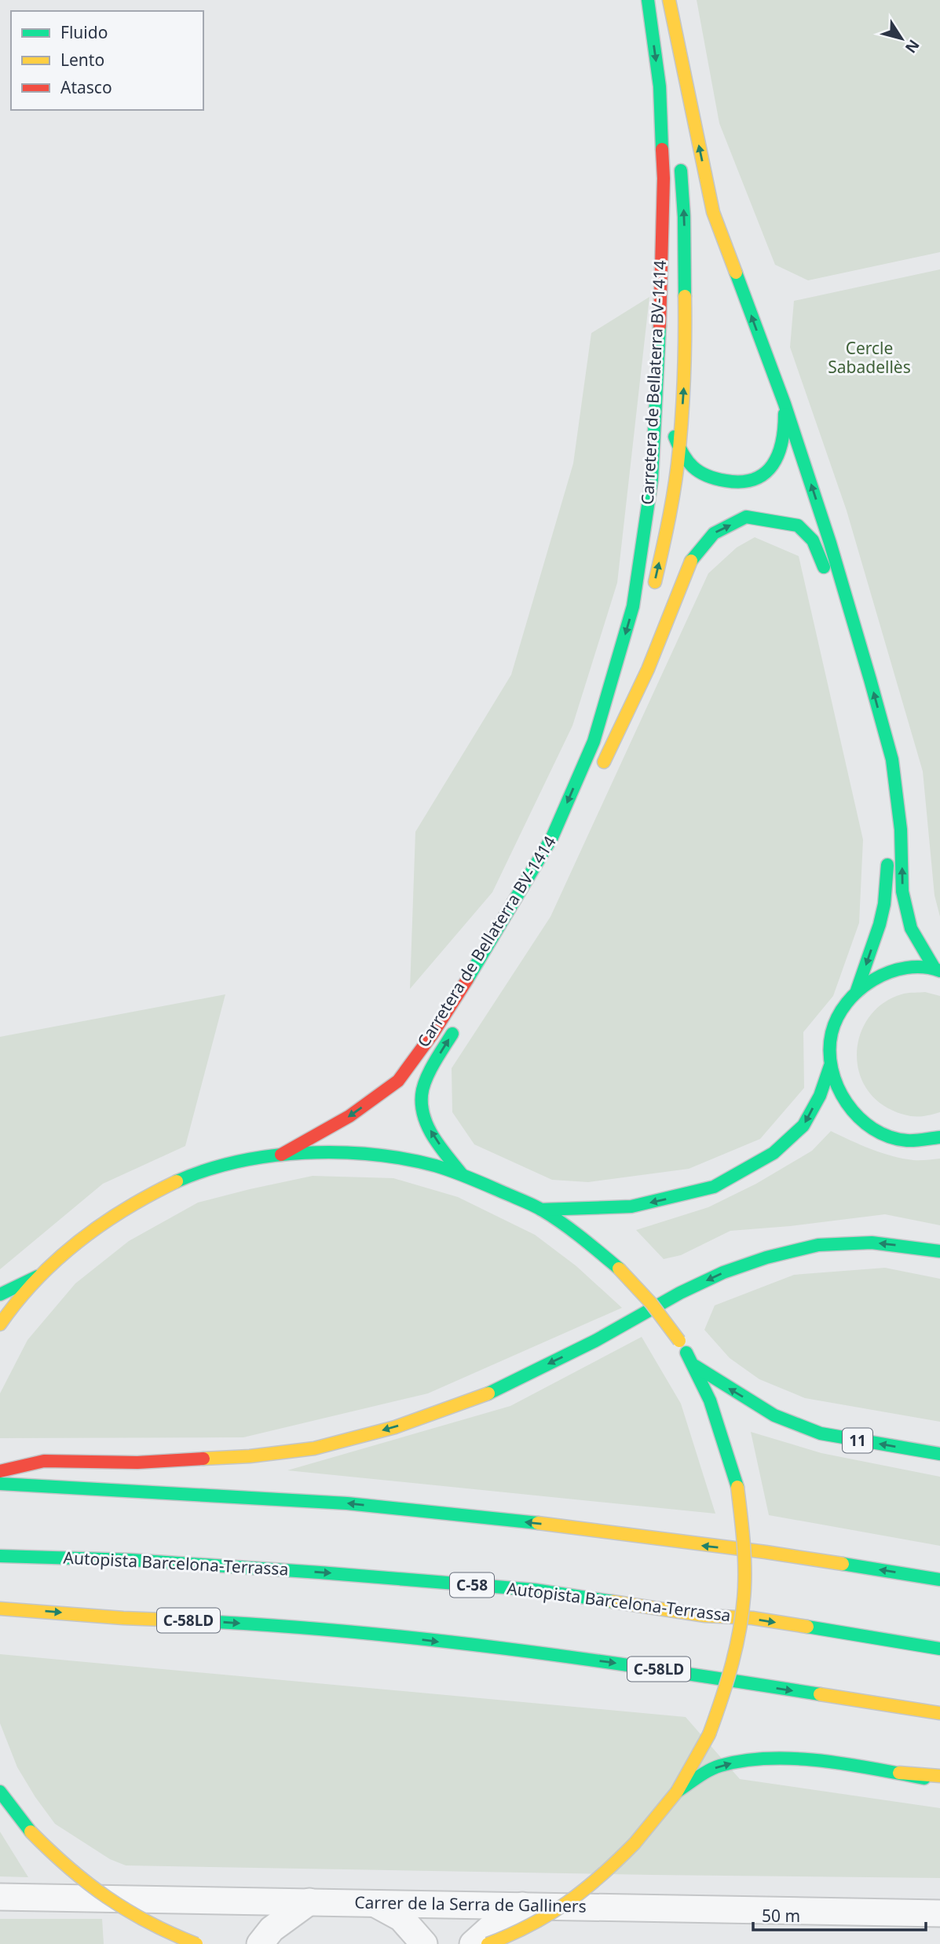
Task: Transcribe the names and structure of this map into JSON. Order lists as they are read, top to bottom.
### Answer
{
  "streets": {
    "main road": [
      "Carretera de Bellaterra BV-1414",
      "11",
      "Autopista Barcelona-Terrassa",
      "C-58",
      "C-58LD"
    ],
    "street": ["Carrer de la Serra de Galliners"]
  },
  "parks": ["Cercle Sabadellès"],
  "legend": ["Fluido", "Lento", "Atasco"],
  "scale_bar": "50 m",
  "north": "bottom right"
}
